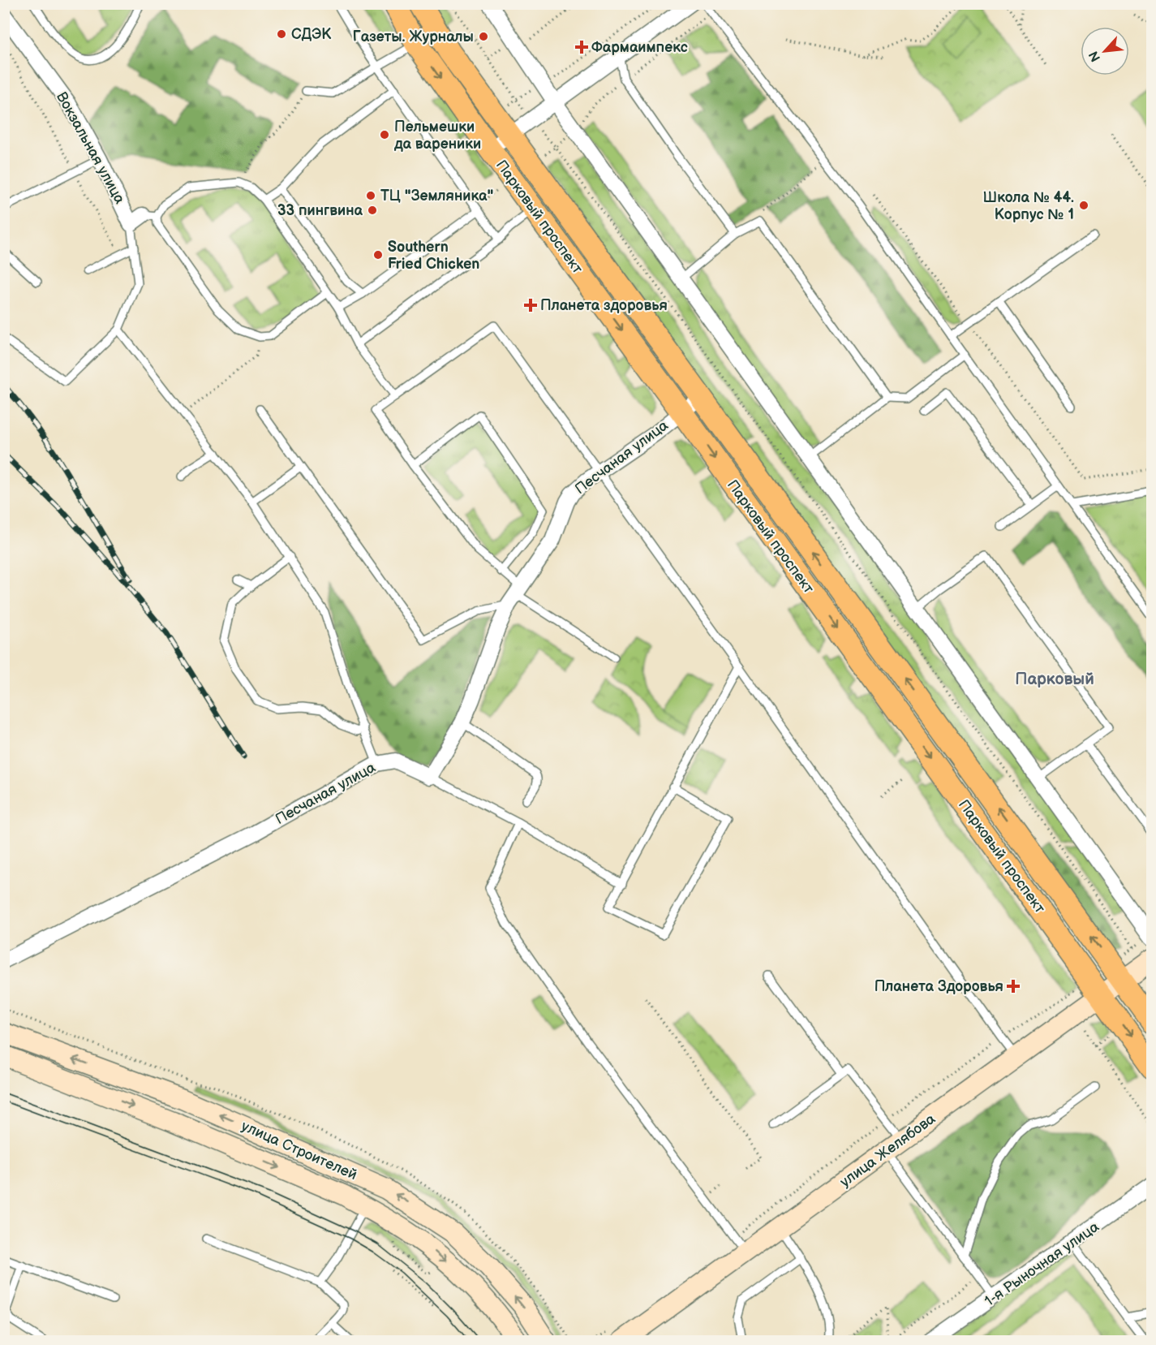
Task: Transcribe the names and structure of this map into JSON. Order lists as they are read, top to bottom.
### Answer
{
  "streets": {
    "main road": ["Парковый проспект", "улица Строителей", "улица Желябова"],
    "street": ["Вокзальная улица", "Песчаная улица", "1-я Рыночная улица"]
  },
  "crossings": [
    ["Парковый проспект", "Песчаная улица"],
    ["Парковый проспект", "улица Желябова"]
  ],
  "districts": ["Парковый"],
  "places": {
    "other": [
      "СДЭК",
      "Газеты. Журналы",
      "Пельмешки да вареники",
      "ТЦ \"Земляника\"",
      "Школа № 44. Корпус № 1",
      "33 пингвина",
      "Southern Fried Chicken"
    ],
    "health": ["Фармаимпекс", "Планета здоровья", "Планета Здоровья"]
  },
  "north": "bottom left"
}
